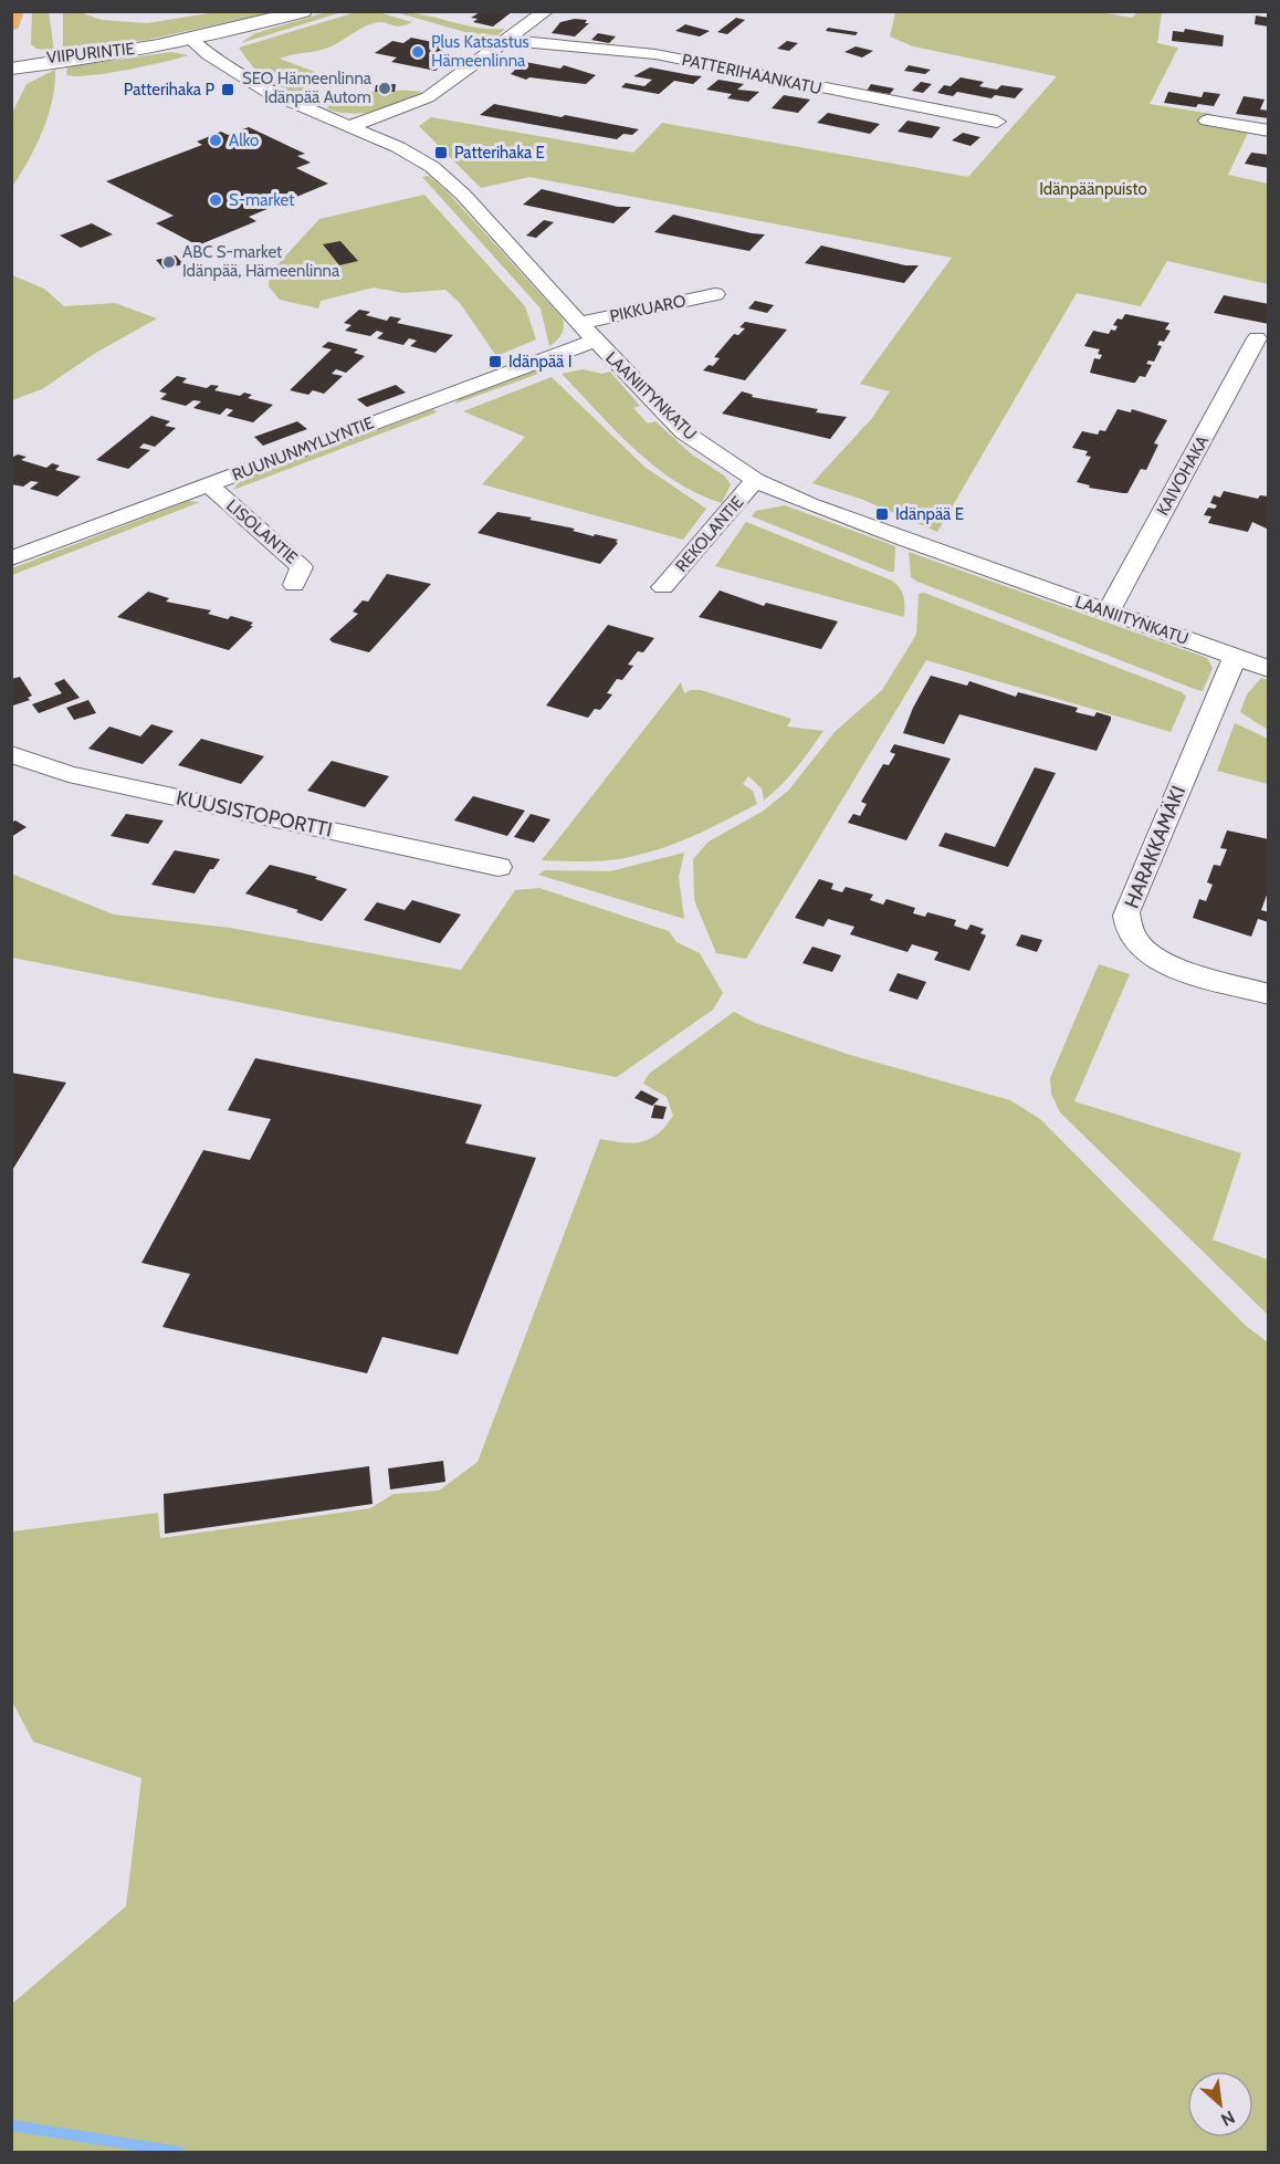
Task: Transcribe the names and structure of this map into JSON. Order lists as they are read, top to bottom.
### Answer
{
  "streets": {
    "main road": ["VIIPURINTIE"],
    "street": [
      "PATTERIHAANKATU",
      "PIKKUARO",
      "LAANIITYNKATU",
      "RUUNUNMYLLYNTIE",
      "KAIVOHAKA",
      "LISOLANTIE",
      "REKOLANTIE",
      "KUUSISTOPORTTI",
      "HARAKKAMÄKI"
    ]
  },
  "crossings": [
    ["VIIPURINTIE", "LAANIITYNKATU"],
    ["PIKKUARO", "LAANIITYNKATU"],
    ["LAANIITYNKATU", "RUUNUNMYLLYNTIE"],
    ["LAANIITYNKATU", "KAIVOHAKA"],
    ["LAANIITYNKATU", "REKOLANTIE"],
    ["LAANIITYNKATU", "HARAKKAMÄKI"],
    ["RUUNUNMYLLYNTIE", "LISOLANTIE"]
  ],
  "parks": ["Idänpäänpuisto"],
  "places": {
    "other": [
      "Plus Katsastus Hämeenlinna",
      "SEO Hämeenlinna Idänpää Autom",
      "Alko",
      "S-market",
      "ABC S-market Idänpää, Hämeenlinna"
    ],
    "transit": [
      "Patterihaka P",
      "Patterihaka E",
      "Idänpää I",
      "Idänpää E"
    ]
  },
  "north": "bottom right"
}
